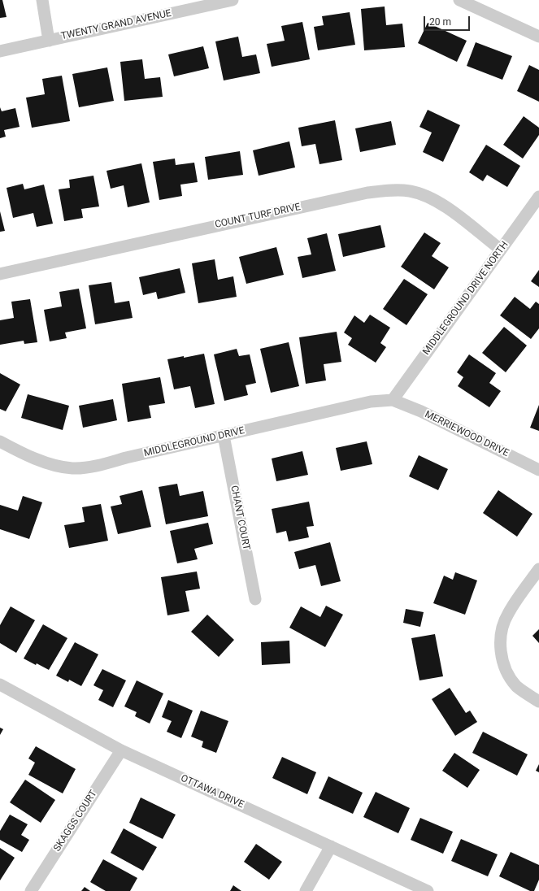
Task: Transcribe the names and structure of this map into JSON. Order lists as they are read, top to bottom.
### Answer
{
  "streets": {
    "street": [
      "TWENTY GRAND AVENUE",
      "COUNT TURF DRIVE",
      "MIDDLEGROUND DRIVE NORTH",
      "MERRIEWOOD DRIVE",
      "MIDDLEGROUND DRIVE",
      "CHANT COURT",
      "OTTAWA DRIVE",
      "SKAGGS COURT"
    ]
  },
  "crossings": [
    ["COUNT TURF DRIVE", "MIDDLEGROUND DRIVE NORTH"],
    ["MIDDLEGROUND DRIVE NORTH", "MERRIEWOOD DRIVE"],
    ["MIDDLEGROUND DRIVE NORTH", "MIDDLEGROUND DRIVE"],
    ["MERRIEWOOD DRIVE", "MIDDLEGROUND DRIVE"],
    ["MIDDLEGROUND DRIVE", "CHANT COURT"],
    ["OTTAWA DRIVE", "SKAGGS COURT"]
  ],
  "scale_bar": "20 m"
}
